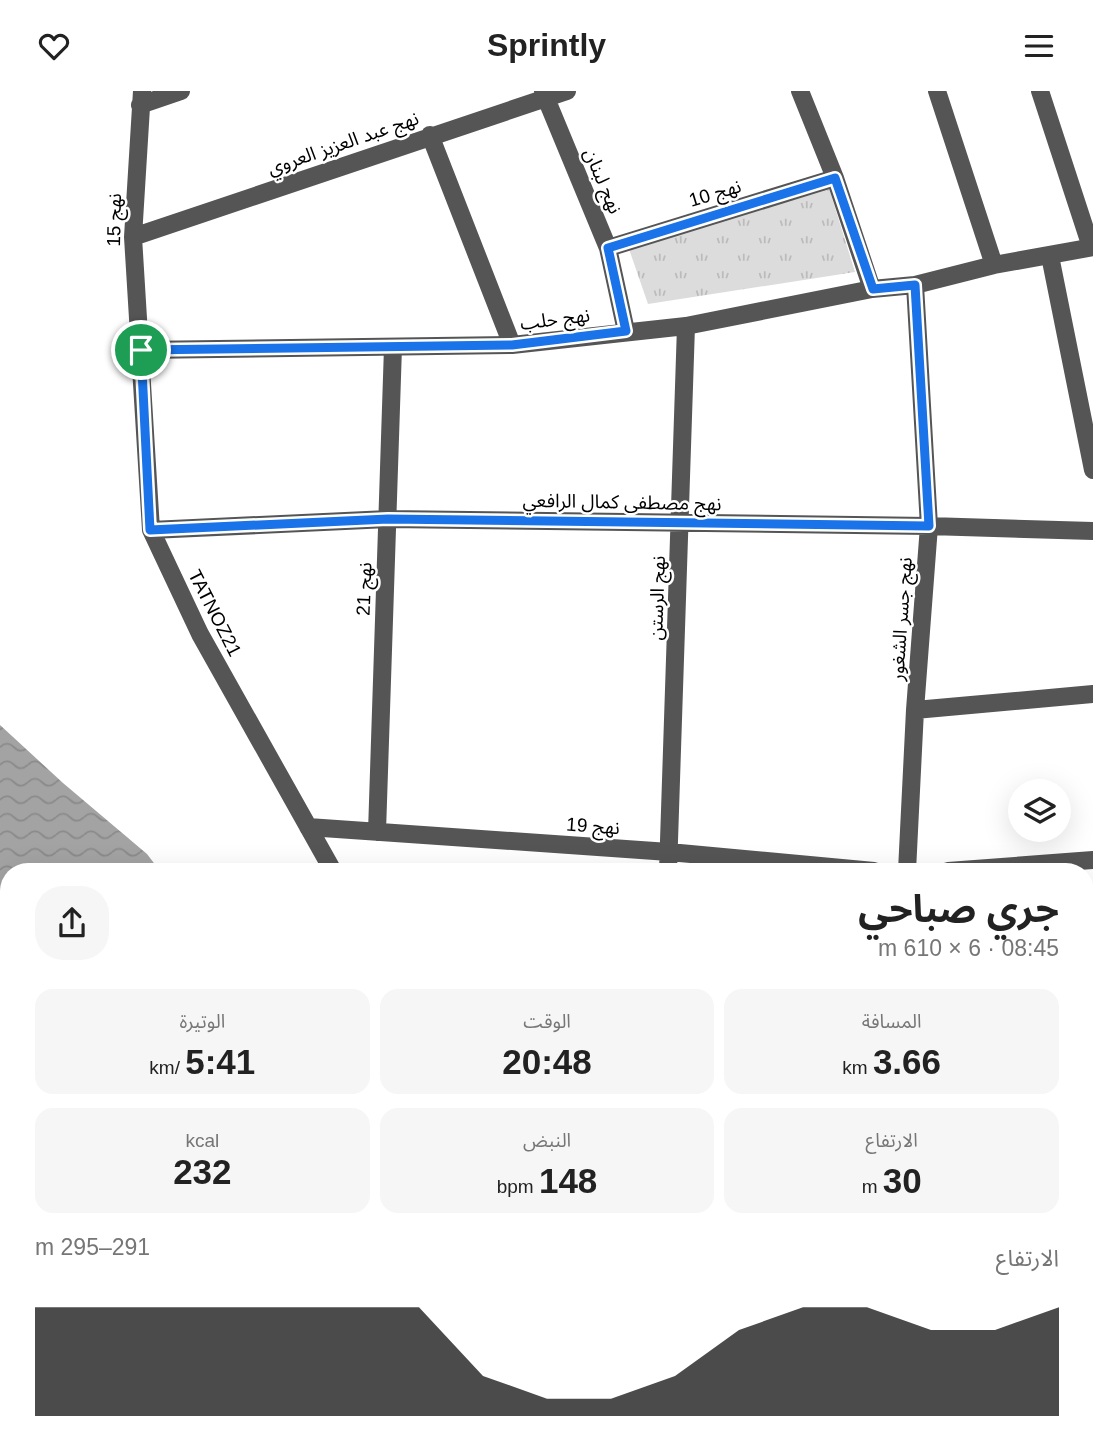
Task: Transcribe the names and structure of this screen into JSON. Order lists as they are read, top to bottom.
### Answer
{
  "streets": {
    "street": [
      "نهج عبد العزيز العروي",
      "نهج لبنان",
      "نهج 10",
      "نهج 15",
      "نهج حلب",
      "نهج مصطفى كمال الرافعي",
      "نهج 21",
      "نهج الرستن",
      "TATNOZ21",
      "نهج جسر الشغور",
      "نهج 19"
    ]
  },
  "crossings": [
    ["نهج عبد العزيز العروي", "نهج لبنان"],
    ["نهج عبد العزيز العروي", "نهج 15"],
    ["نهج لبنان", "نهج 10"],
    ["نهج لبنان", "نهج حلب"],
    ["نهج 15", "نهج حلب"],
    ["نهج 15", "TATNOZ21"],
    ["نهج حلب", "نهج 21"],
    ["نهج حلب", "نهج الرستن"],
    ["نهج حلب", "TATNOZ21"],
    ["نهج حلب", "نهج جسر الشغور"],
    ["نهج مصطفى كمال الرافعي", "نهج 21"],
    ["نهج مصطفى كمال الرافعي", "نهج الرستن"],
    ["نهج مصطفى كمال الرافعي", "TATNOZ21"],
    ["نهج مصطفى كمال الرافعي", "نهج جسر الشغور"],
    ["نهج 21", "نهج 19"],
    ["نهج الرستن", "نهج 19"],
    ["TATNOZ21", "نهج 19"]
  ],
  "page": {
    "header": "Sprintly",
    "heading": ["جري صباحي", "08:45 · 6 × 610 m"],
    "stats": [
      ["المسافة", "3.66 km"],
      ["الوقت", "20:48"],
      ["الوتيرة", "5:41 /km"],
      ["الارتفاع", "30 m"],
      ["النبض", "148 bpm"],
      ["kcal", "232"]
    ],
    "chart": ["الارتفاع", "291–295 m"]
  }
}
